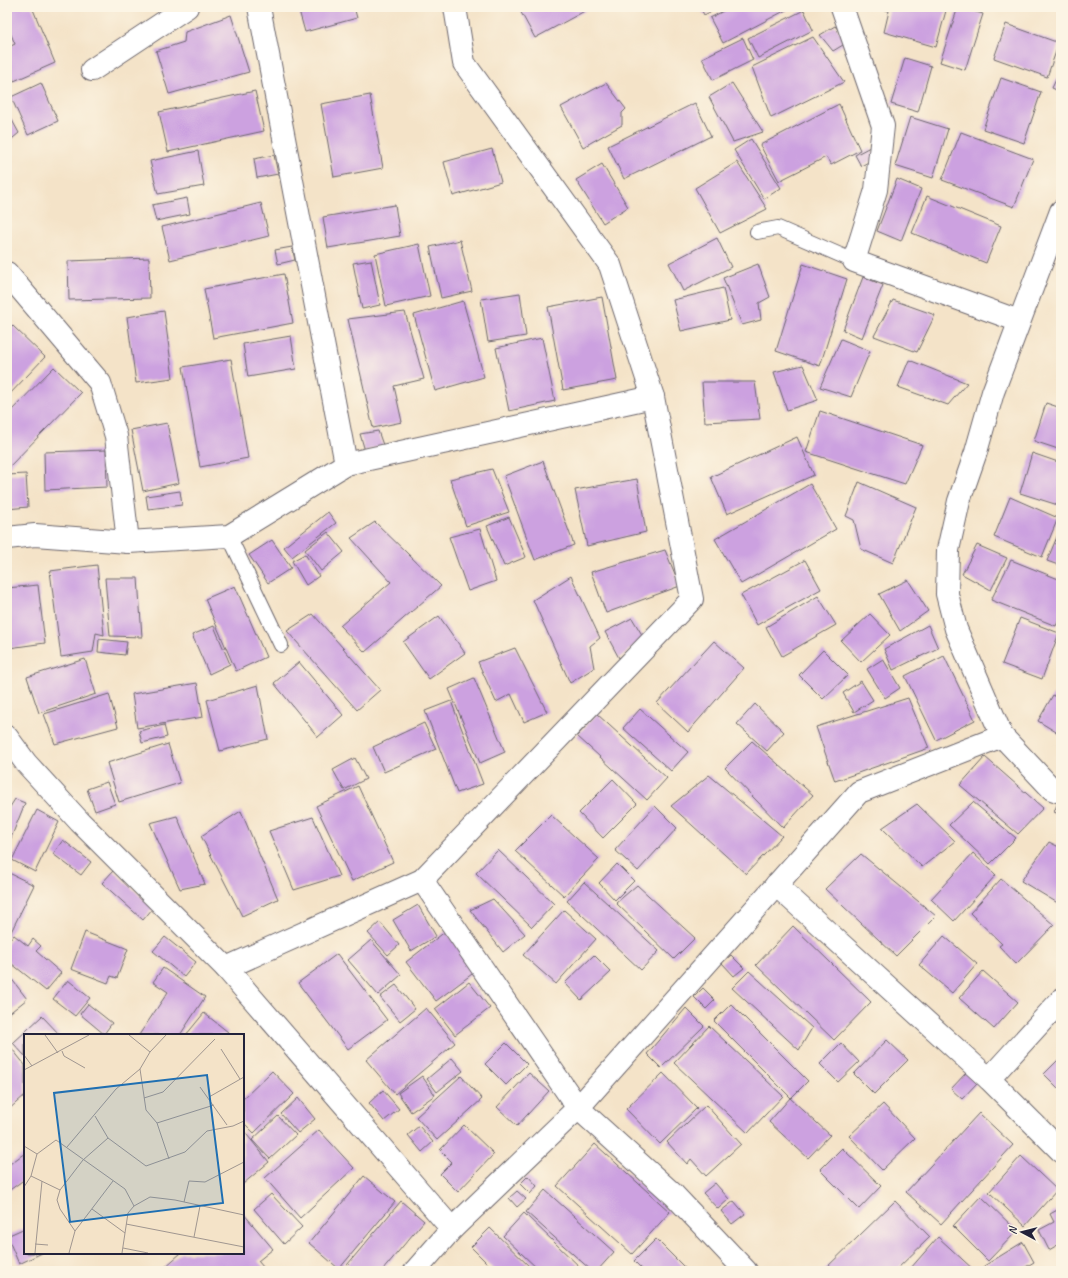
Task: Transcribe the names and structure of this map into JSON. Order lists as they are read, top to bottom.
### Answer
{
  "north": "left"
}
